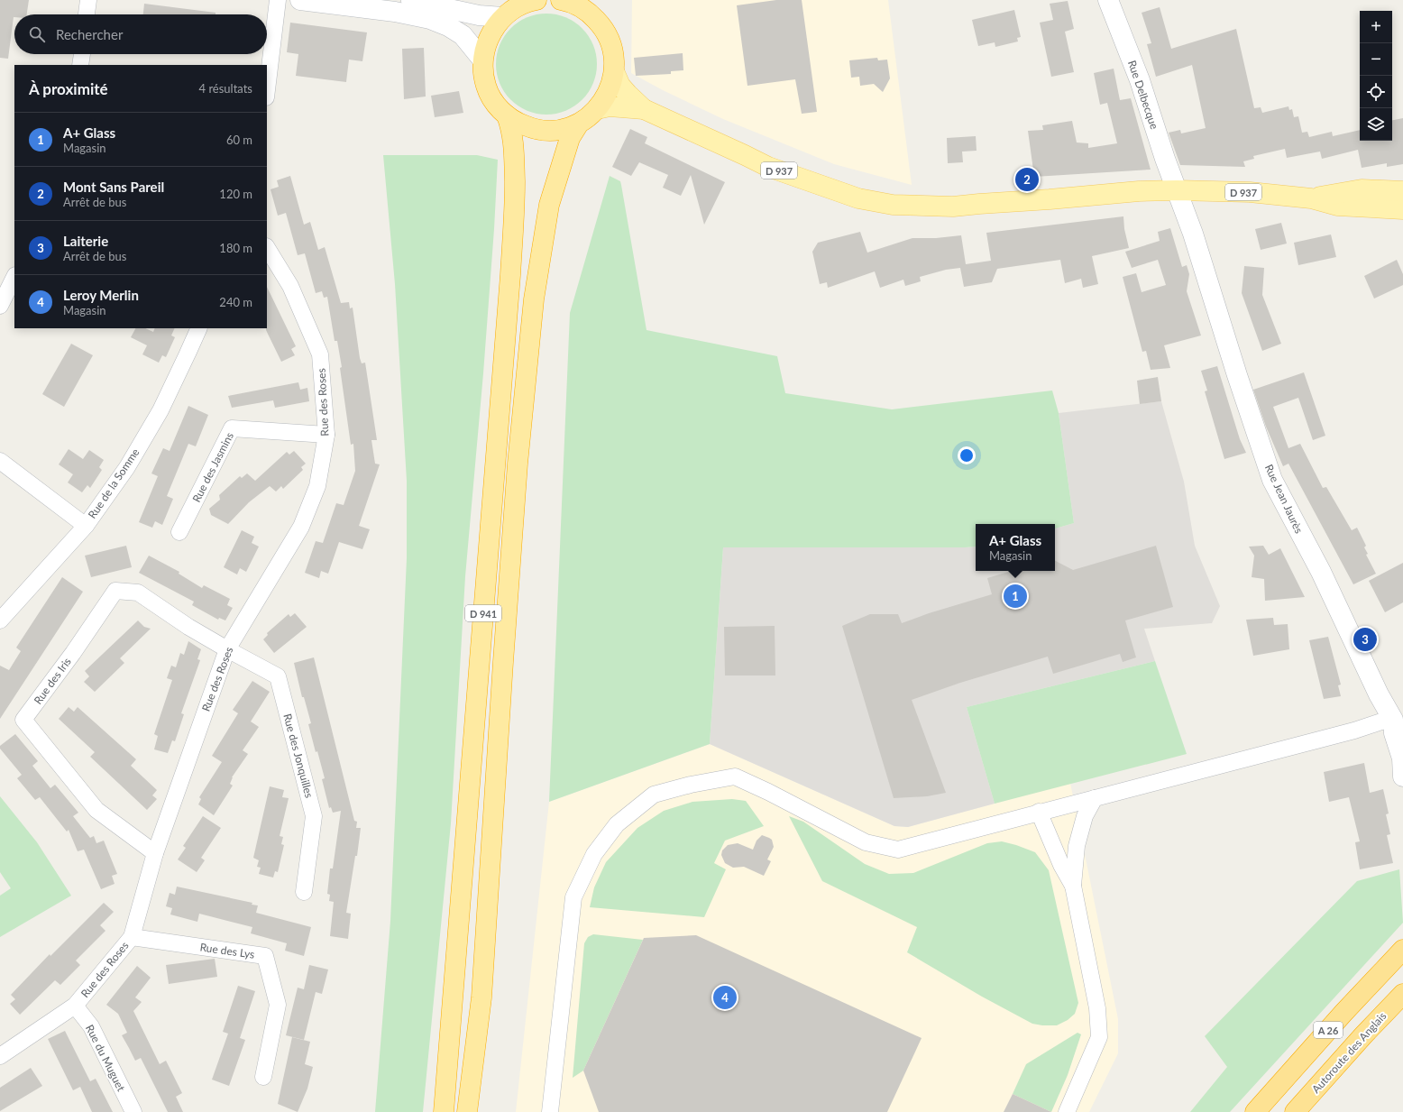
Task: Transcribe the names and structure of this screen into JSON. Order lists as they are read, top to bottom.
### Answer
{
  "streets": {
    "highway": ["D 941", "A 26", "Autoroute des Anglais"],
    "main road": ["D 937"],
    "street": [
      "Rue Delbecque",
      "Rue des Roses",
      "Rue des Jasmins",
      "Rue de la Somme",
      "Rue Jean Jaurès",
      "Rue des Iris",
      "Rue des Jonquilles",
      "Rue des Lys",
      "Rue du Muguet"
    ]
  },
  "crossings": [
    ["Rue Delbecque", "D 937"],
    ["Rue Delbecque", "Rue Jean Jaurès"],
    ["D 937", "Rue Jean Jaurès"],
    ["Rue des Roses", "Rue des Jasmins"],
    ["Rue des Roses", "Rue des Iris"],
    ["Rue des Roses", "Rue des Jonquilles"],
    ["Rue des Roses", "Rue des Lys"],
    ["Rue des Roses", "Rue du Muguet"],
    ["Rue des Iris", "Rue des Jonquilles"]
  ],
  "page": {
    "map_buttons": ["+", "−"],
    "search": "Rechercher",
    "heading": ["À proximité", "4 résultats"],
    "list": [
      {
        "mark": "1",
        "name": "A+ Glass",
        "note": "Magasin",
        "value": "60 m"
      },
      {
        "mark": "2",
        "name": "Mont Sans Pareil",
        "note": "Arrêt de bus",
        "value": "120 m"
      },
      {
        "mark": "3",
        "name": "Laiterie",
        "note": "Arrêt de bus",
        "value": "180 m"
      },
      {
        "mark": "4",
        "name": "Leroy Merlin",
        "note": "Magasin",
        "value": "240 m"
      }
    ],
    "pins": [
      "2",
      "1",
      "3",
      "4"
    ],
    "popup": ["A+ Glass", "Magasin"]
  }
}
